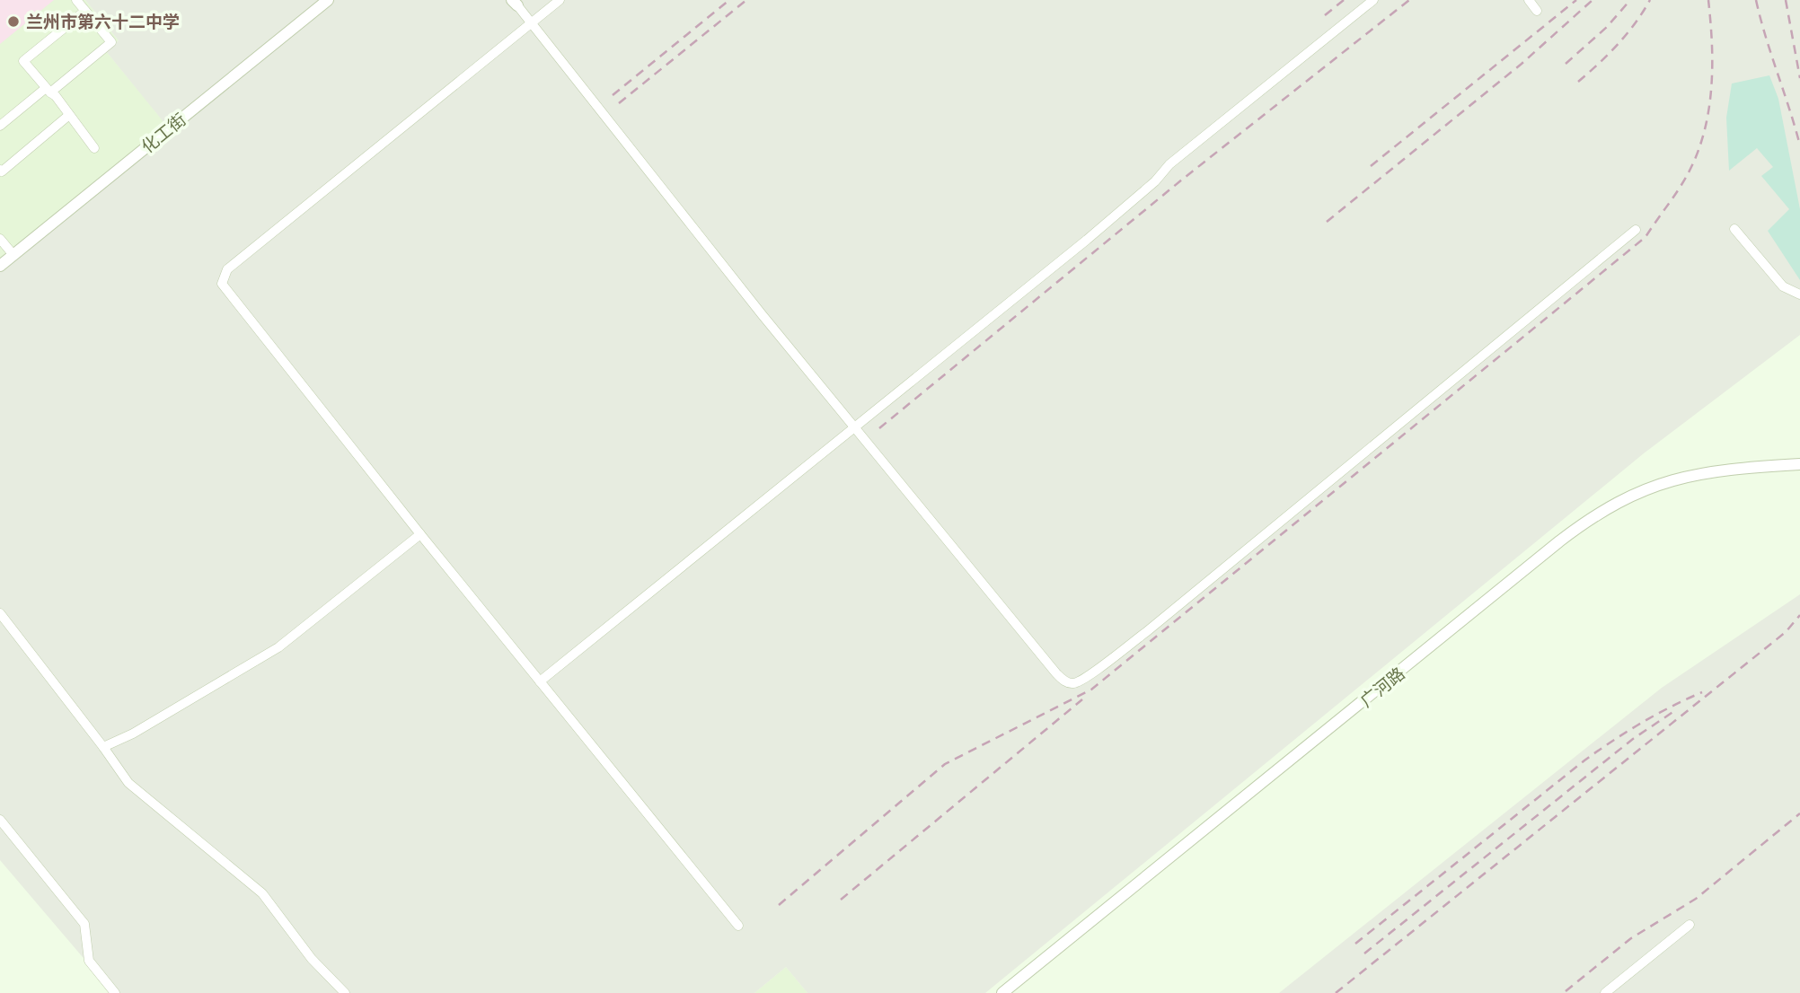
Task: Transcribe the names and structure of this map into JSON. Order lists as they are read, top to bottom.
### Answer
{
  "streets": {
    "street": ["化工街", "广河路"]
  },
  "places": ["兰州市第六十二中学"]
}
